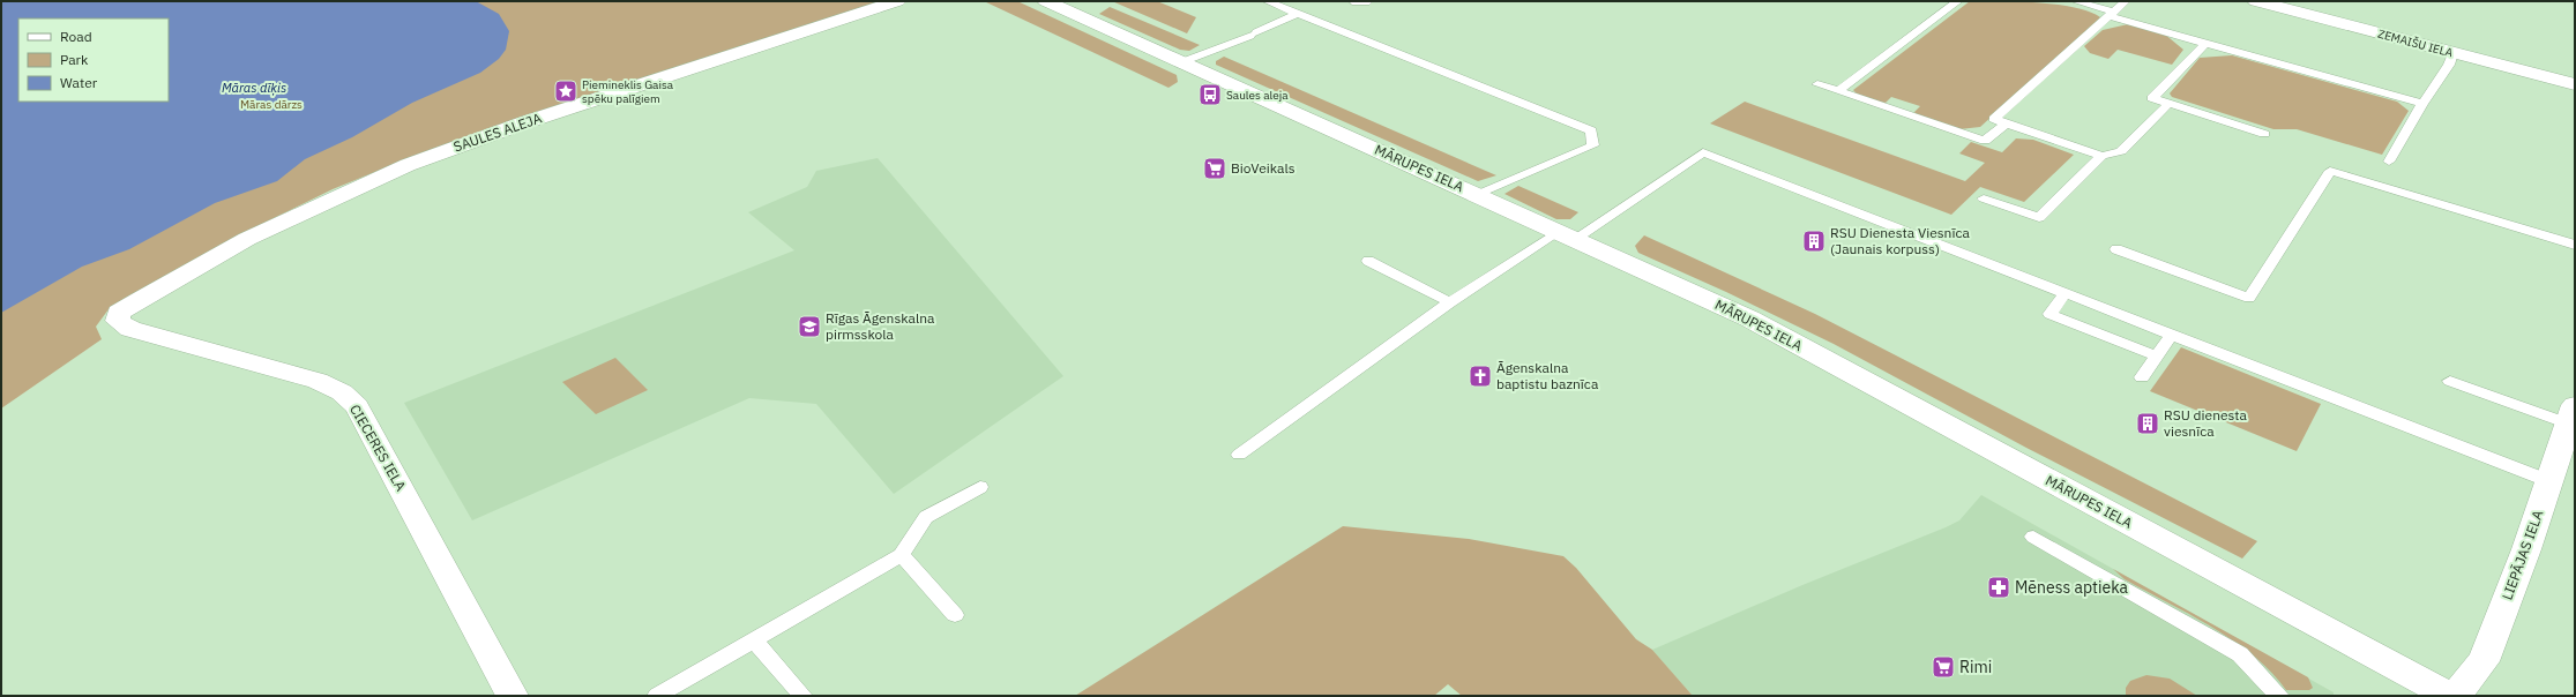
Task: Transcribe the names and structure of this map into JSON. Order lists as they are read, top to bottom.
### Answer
{
  "streets": {
    "street": [
      "ZEMAIŠU IELA",
      "SAULES ALEJA",
      "MĀRUPES IELA",
      "CIECERES IELA",
      "LIEPĀJAS IELA"
    ]
  },
  "crossings": [
    ["SAULES ALEJA", "CIECERES IELA"]
  ],
  "water": ["Māras dīķis"],
  "parks": ["Māras dārzs"],
  "places": {
    "place": ["Piemineklis Gaisa spēku palīgiem"],
    "bus stop": ["Saules aleja"],
    "supermarket": ["BioVeikals", "Rimi"],
    "building": ["RSU Dienesta Viesnīca (Jaunais korpuss)", "RSU dienesta viesnīca"],
    "school or university": ["Rīgas Āgenskalna pirmsskola"],
    "church": ["Āgenskalna baptistu baznīca"],
    "pharmacy": ["Mēness aptieka"]
  },
  "legend": ["Road", "Park", "Water"]
}
